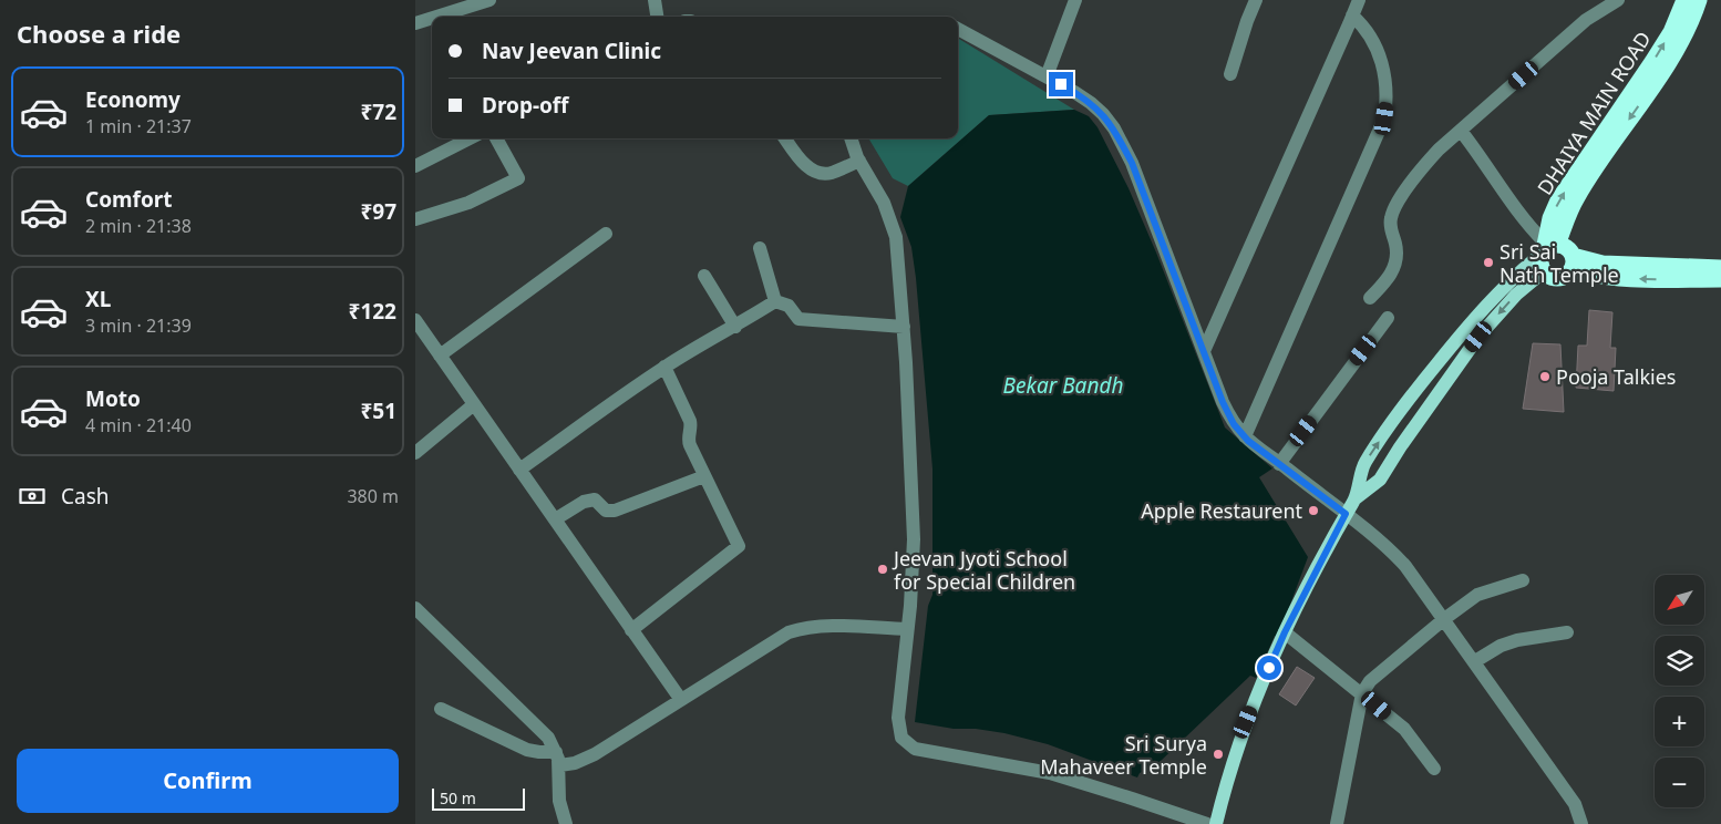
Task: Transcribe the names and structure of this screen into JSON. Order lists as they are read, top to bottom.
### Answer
{
  "streets": {
    "highway": ["DHAIYA MAIN ROAD"]
  },
  "water": ["Bekar Bandh"],
  "places": [
    "Sri Sai Nath Temple",
    "Pooja Talkies",
    "Apple Restaurent",
    "Jeevan Jyoti School for Special Children",
    "Sri Surya Mahaveer Temple"
  ],
  "scale_bar": "50 m",
  "north": "bottom left",
  "page": {
    "heading": "Choose a ride",
    "banner": ["Nav Jeevan Clinic", "Drop-off"],
    "list": [
      {
        "name": "Economy",
        "note": "1 min · 21:37",
        "value": "₹72"
      },
      {
        "name": "Comfort",
        "note": "2 min · 21:38",
        "value": "₹97"
      },
      {
        "name": "XL",
        "note": "3 min · 21:39",
        "value": "₹122"
      },
      {
        "name": "Moto",
        "note": "4 min · 21:40",
        "value": "₹51"
      }
    ],
    "pay": ["Cash", "380 m"],
    "map_buttons": ["+", "−"],
    "buttons": "Confirm",
    "scale": "50 m"
  }
}
